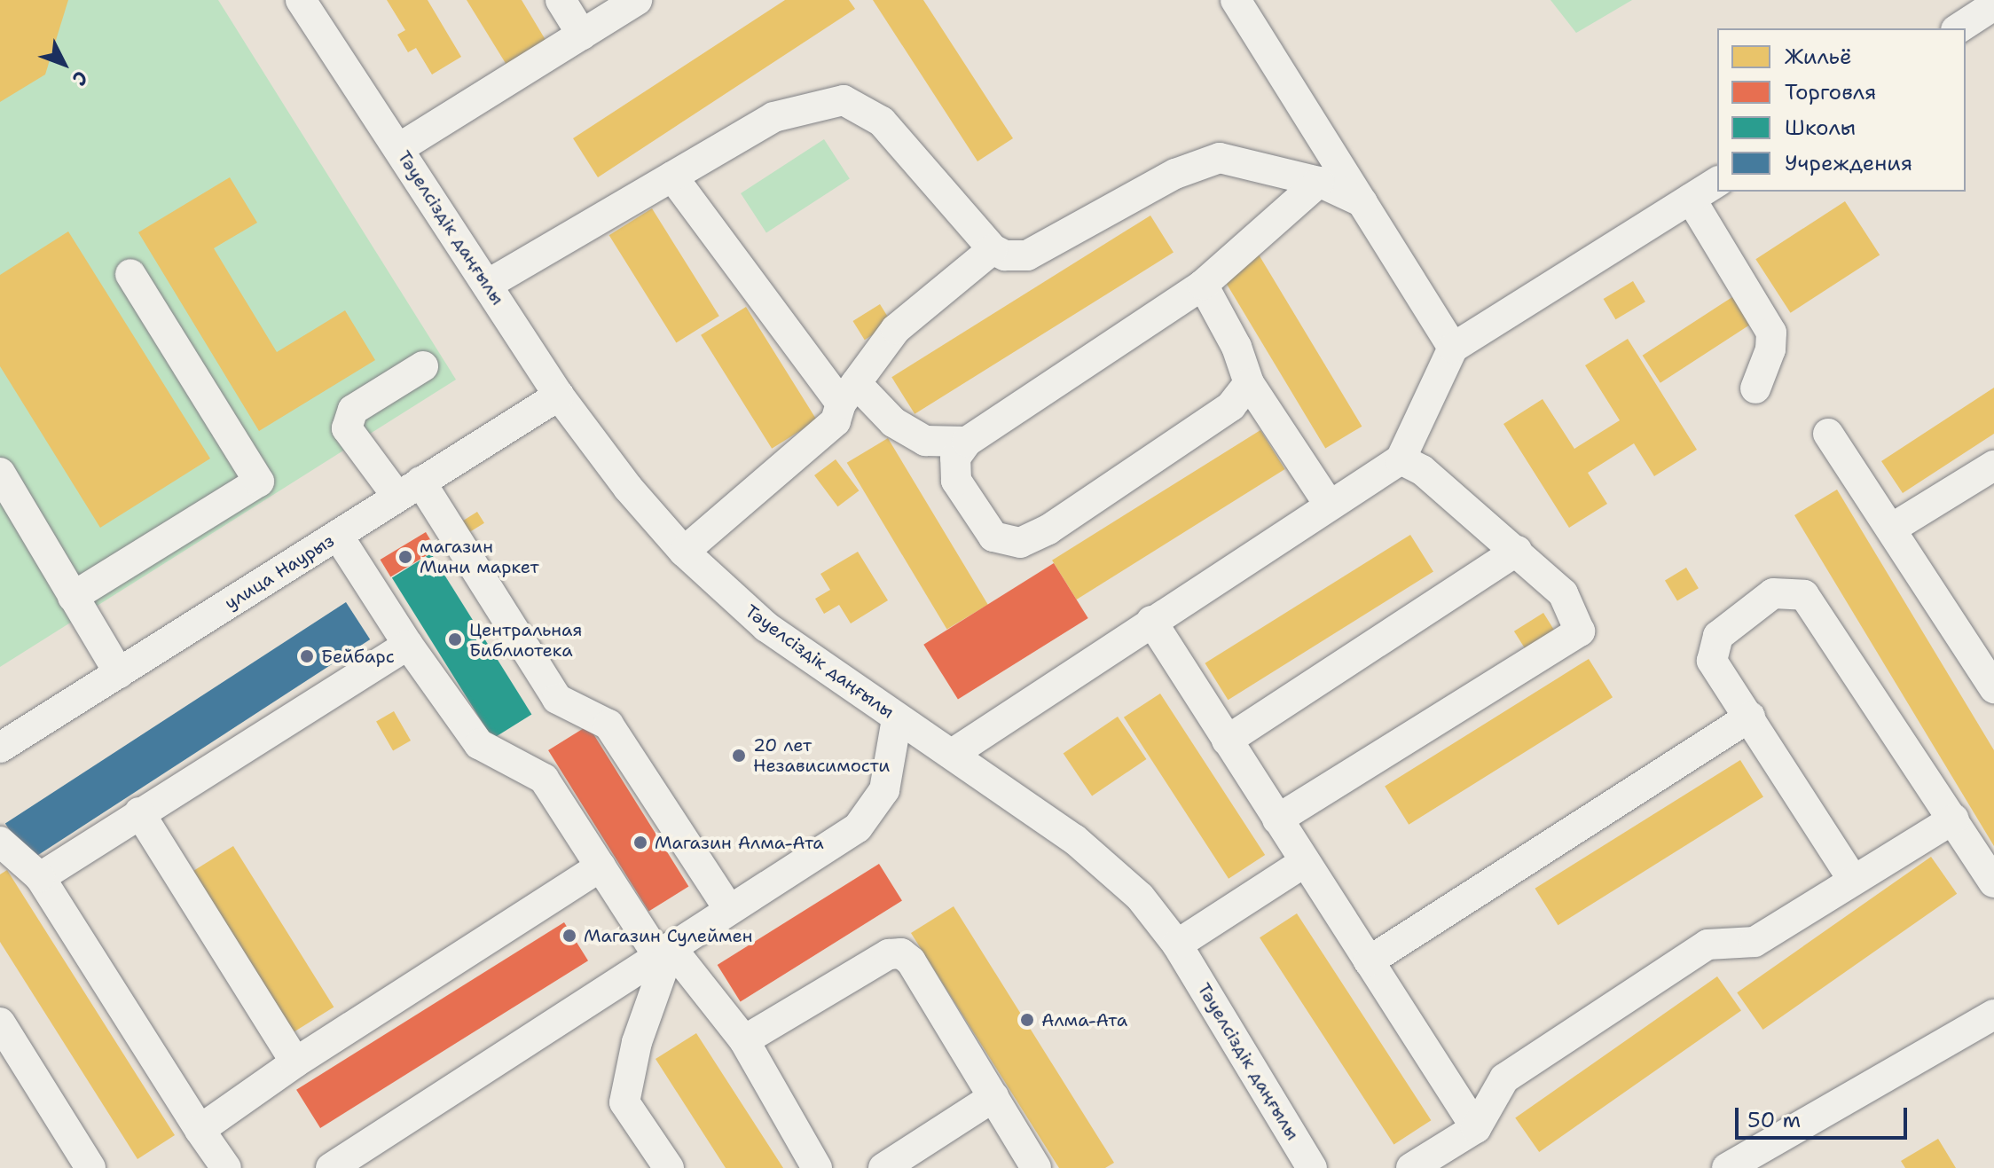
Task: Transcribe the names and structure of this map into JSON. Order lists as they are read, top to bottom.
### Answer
{
  "streets": {
    "street": ["Тәуелсіздік даңғылы", "улица Наурыз"]
  },
  "crossings": [
    ["Тәуелсіздік даңғылы", "улица Наурыз"]
  ],
  "places": [
    "магазин Мини маркет",
    "Центральная Библиотека",
    "Бейбарс",
    "20 лет Независимости",
    "Магазин Алма-Ата",
    "Магазин Сулеймен",
    "Алма-Ата"
  ],
  "legend": [
    "Жильё",
    "Торговля",
    "Школы",
    "Учреждения"
  ],
  "scale_bar": "50 m",
  "north": "bottom right"
}
